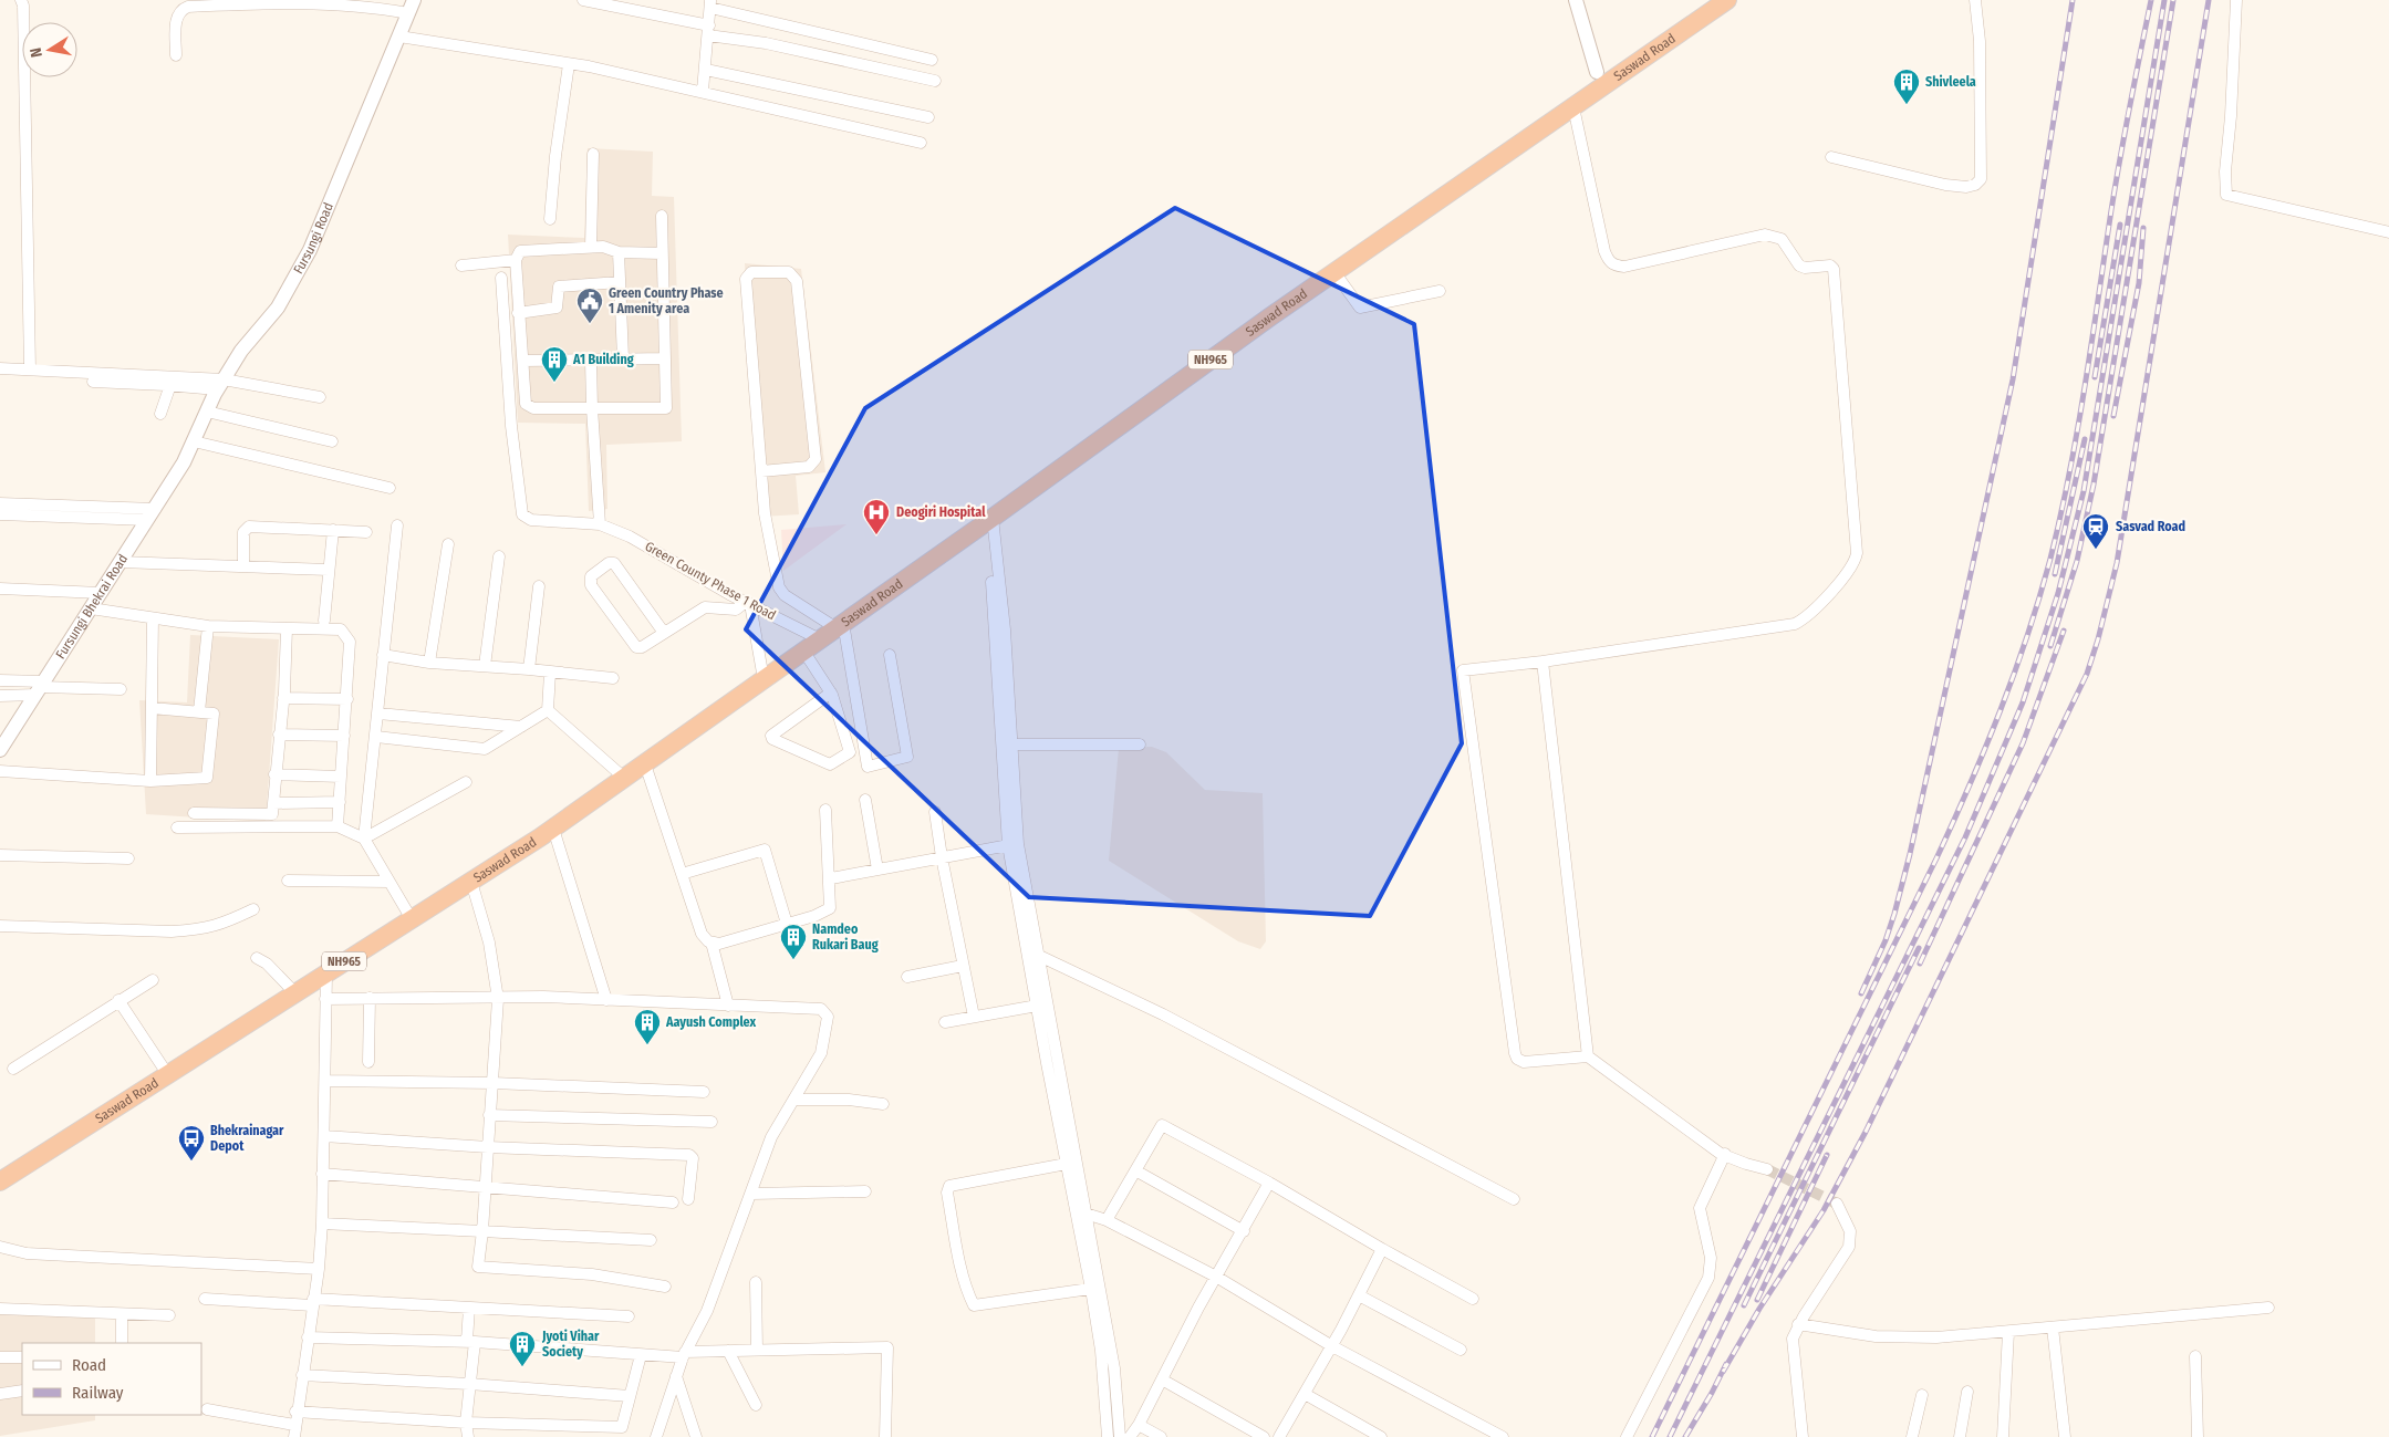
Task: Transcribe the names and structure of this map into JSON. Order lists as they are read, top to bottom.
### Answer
{
  "streets": {
    "highway": ["Saswad Road", "NH965"],
    "street": ["Fursungi Road", "Green County Phase 1 Road", "Fursungi Bhekrai Road"]
  },
  "crossings": [
    ["Saswad Road", "Green County Phase 1 Road"],
    ["Fursungi Road", "Fursungi Bhekrai Road"]
  ],
  "places": {
    "building": [
      "Shivleela",
      "A1 Building",
      "Namdeo Rukari Baug",
      "Aayush Complex",
      "Jyoti Vihar Society"
    ],
    "public building": ["Green Country Phase 1 Amenity area"],
    "hospital": ["Deogiri Hospital"],
    "station": ["Sasvad Road"],
    "bus stop": ["Bhekrainagar Depot"]
  },
  "legend": ["Road", "Railway"],
  "north": "left"
}
